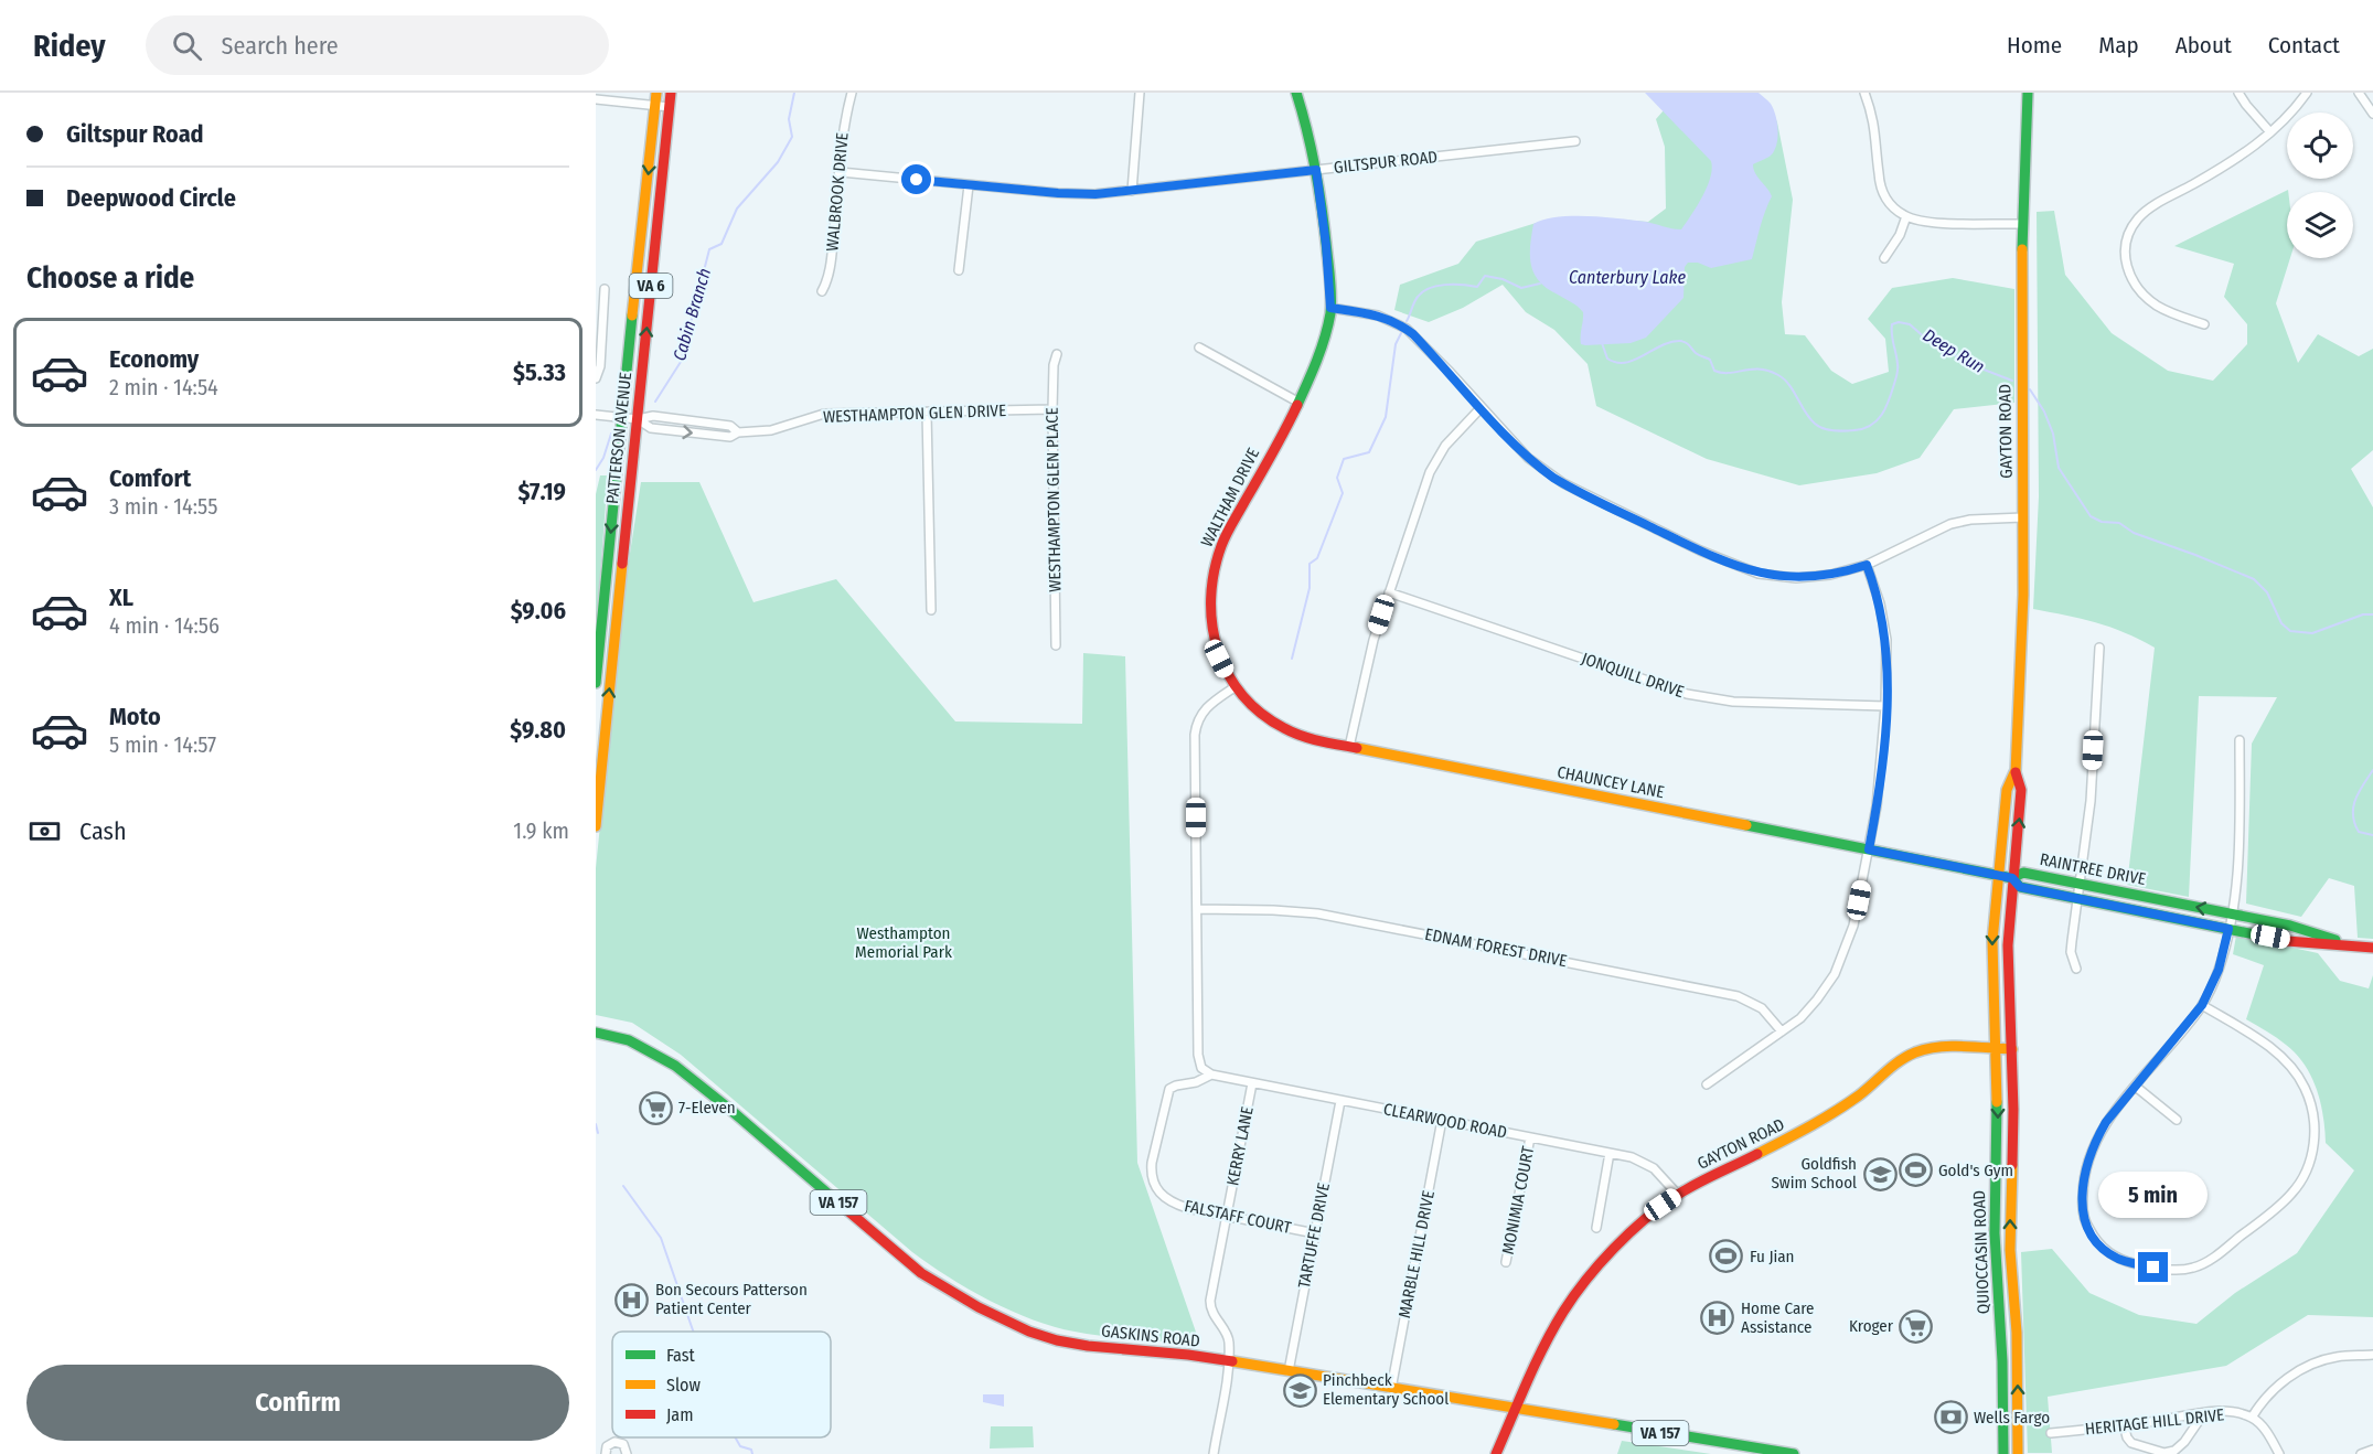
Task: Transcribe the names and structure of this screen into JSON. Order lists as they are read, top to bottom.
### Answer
{
  "streets": {
    "main road": [
      "VA 6",
      "GAYTON ROAD",
      "PATTERSON AVENUE",
      "WALTHAM DRIVE",
      "CHAUNCEY LANE",
      "RAINTREE DRIVE",
      "VA 157",
      "QUIOCCASIN ROAD",
      "GASKINS ROAD"
    ],
    "street": [
      "GILTSPUR ROAD",
      "WALBROOK DRIVE",
      "WESTHAMPTON GLEN DRIVE",
      "WESTHAMPTON GLEN PLACE",
      "JONQUILL DRIVE",
      "EDNAM FOREST DRIVE",
      "CLEARWOOD ROAD",
      "KERRY LANE",
      "MONIMIA COURT",
      "FALSTAFF COURT",
      "TARTUFFE DRIVE",
      "MARBLE HILL DRIVE",
      "HERITAGE HILL DRIVE"
    ]
  },
  "crossings": [
    ["GILTSPUR ROAD", "WALBROOK DRIVE"],
    ["GILTSPUR ROAD", "WALTHAM DRIVE"],
    ["WESTHAMPTON GLEN DRIVE", "PATTERSON AVENUE"],
    ["WESTHAMPTON GLEN DRIVE", "WESTHAMPTON GLEN PLACE"],
    ["GAYTON ROAD", "CHAUNCEY LANE"],
    ["GAYTON ROAD", "RAINTREE DRIVE"],
    ["GAYTON ROAD", "CLEARWOOD ROAD"],
    ["GAYTON ROAD", "QUIOCCASIN ROAD"],
    ["GAYTON ROAD", "GASKINS ROAD"],
    ["WALTHAM DRIVE", "CHAUNCEY LANE"],
    ["CHAUNCEY LANE", "RAINTREE DRIVE"],
    ["EDNAM FOREST DRIVE", "CLEARWOOD ROAD"],
    ["CLEARWOOD ROAD", "KERRY LANE"],
    ["CLEARWOOD ROAD", "MONIMIA COURT"],
    ["CLEARWOOD ROAD", "FALSTAFF COURT"],
    ["CLEARWOOD ROAD", "TARTUFFE DRIVE"],
    ["CLEARWOOD ROAD", "MARBLE HILL DRIVE"],
    ["KERRY LANE", "FALSTAFF COURT"],
    ["KERRY LANE", "GASKINS ROAD"],
    ["FALSTAFF COURT", "TARTUFFE DRIVE"],
    ["TARTUFFE DRIVE", "GASKINS ROAD"],
    ["MARBLE HILL DRIVE", "GASKINS ROAD"]
  ],
  "water": ["Canterbury Lake", "Cabin Branch", "Deep Run"],
  "parks": ["Westhampton Memorial Park"],
  "places": {
    "supermarket": ["7-Eleven", "Kroger"],
    "sports": ["Gold's Gym", "Fu Jian"],
    "school or university": ["Goldfish Swim School", "Pinchbeck Elementary School"],
    "hospital": ["Bon Secours Patterson Patient Center", "Home Care Assistance"],
    "bank": ["Wells Fargo"]
  },
  "legend": ["Fast", "Slow", "Jam"],
  "page": {
    "header": "Ridey",
    "search": "Search here",
    "nav": [
      "Home",
      "Map",
      "About",
      "Contact"
    ],
    "banner": ["Giltspur Road", "Deepwood Circle"],
    "heading": "Choose a ride",
    "list": [
      {
        "name": "Economy",
        "note": "2 min · 14:54",
        "value": "$5.33"
      },
      {
        "name": "Comfort",
        "note": "3 min · 14:55",
        "value": "$7.19"
      },
      {
        "name": "XL",
        "note": "4 min · 14:56",
        "value": "$9.06"
      },
      {
        "name": "Moto",
        "note": "5 min · 14:57",
        "value": "$9.80"
      }
    ],
    "pay": ["Cash", "1.9 km"],
    "bubble": "5 min",
    "buttons": "Confirm"
  }
}
